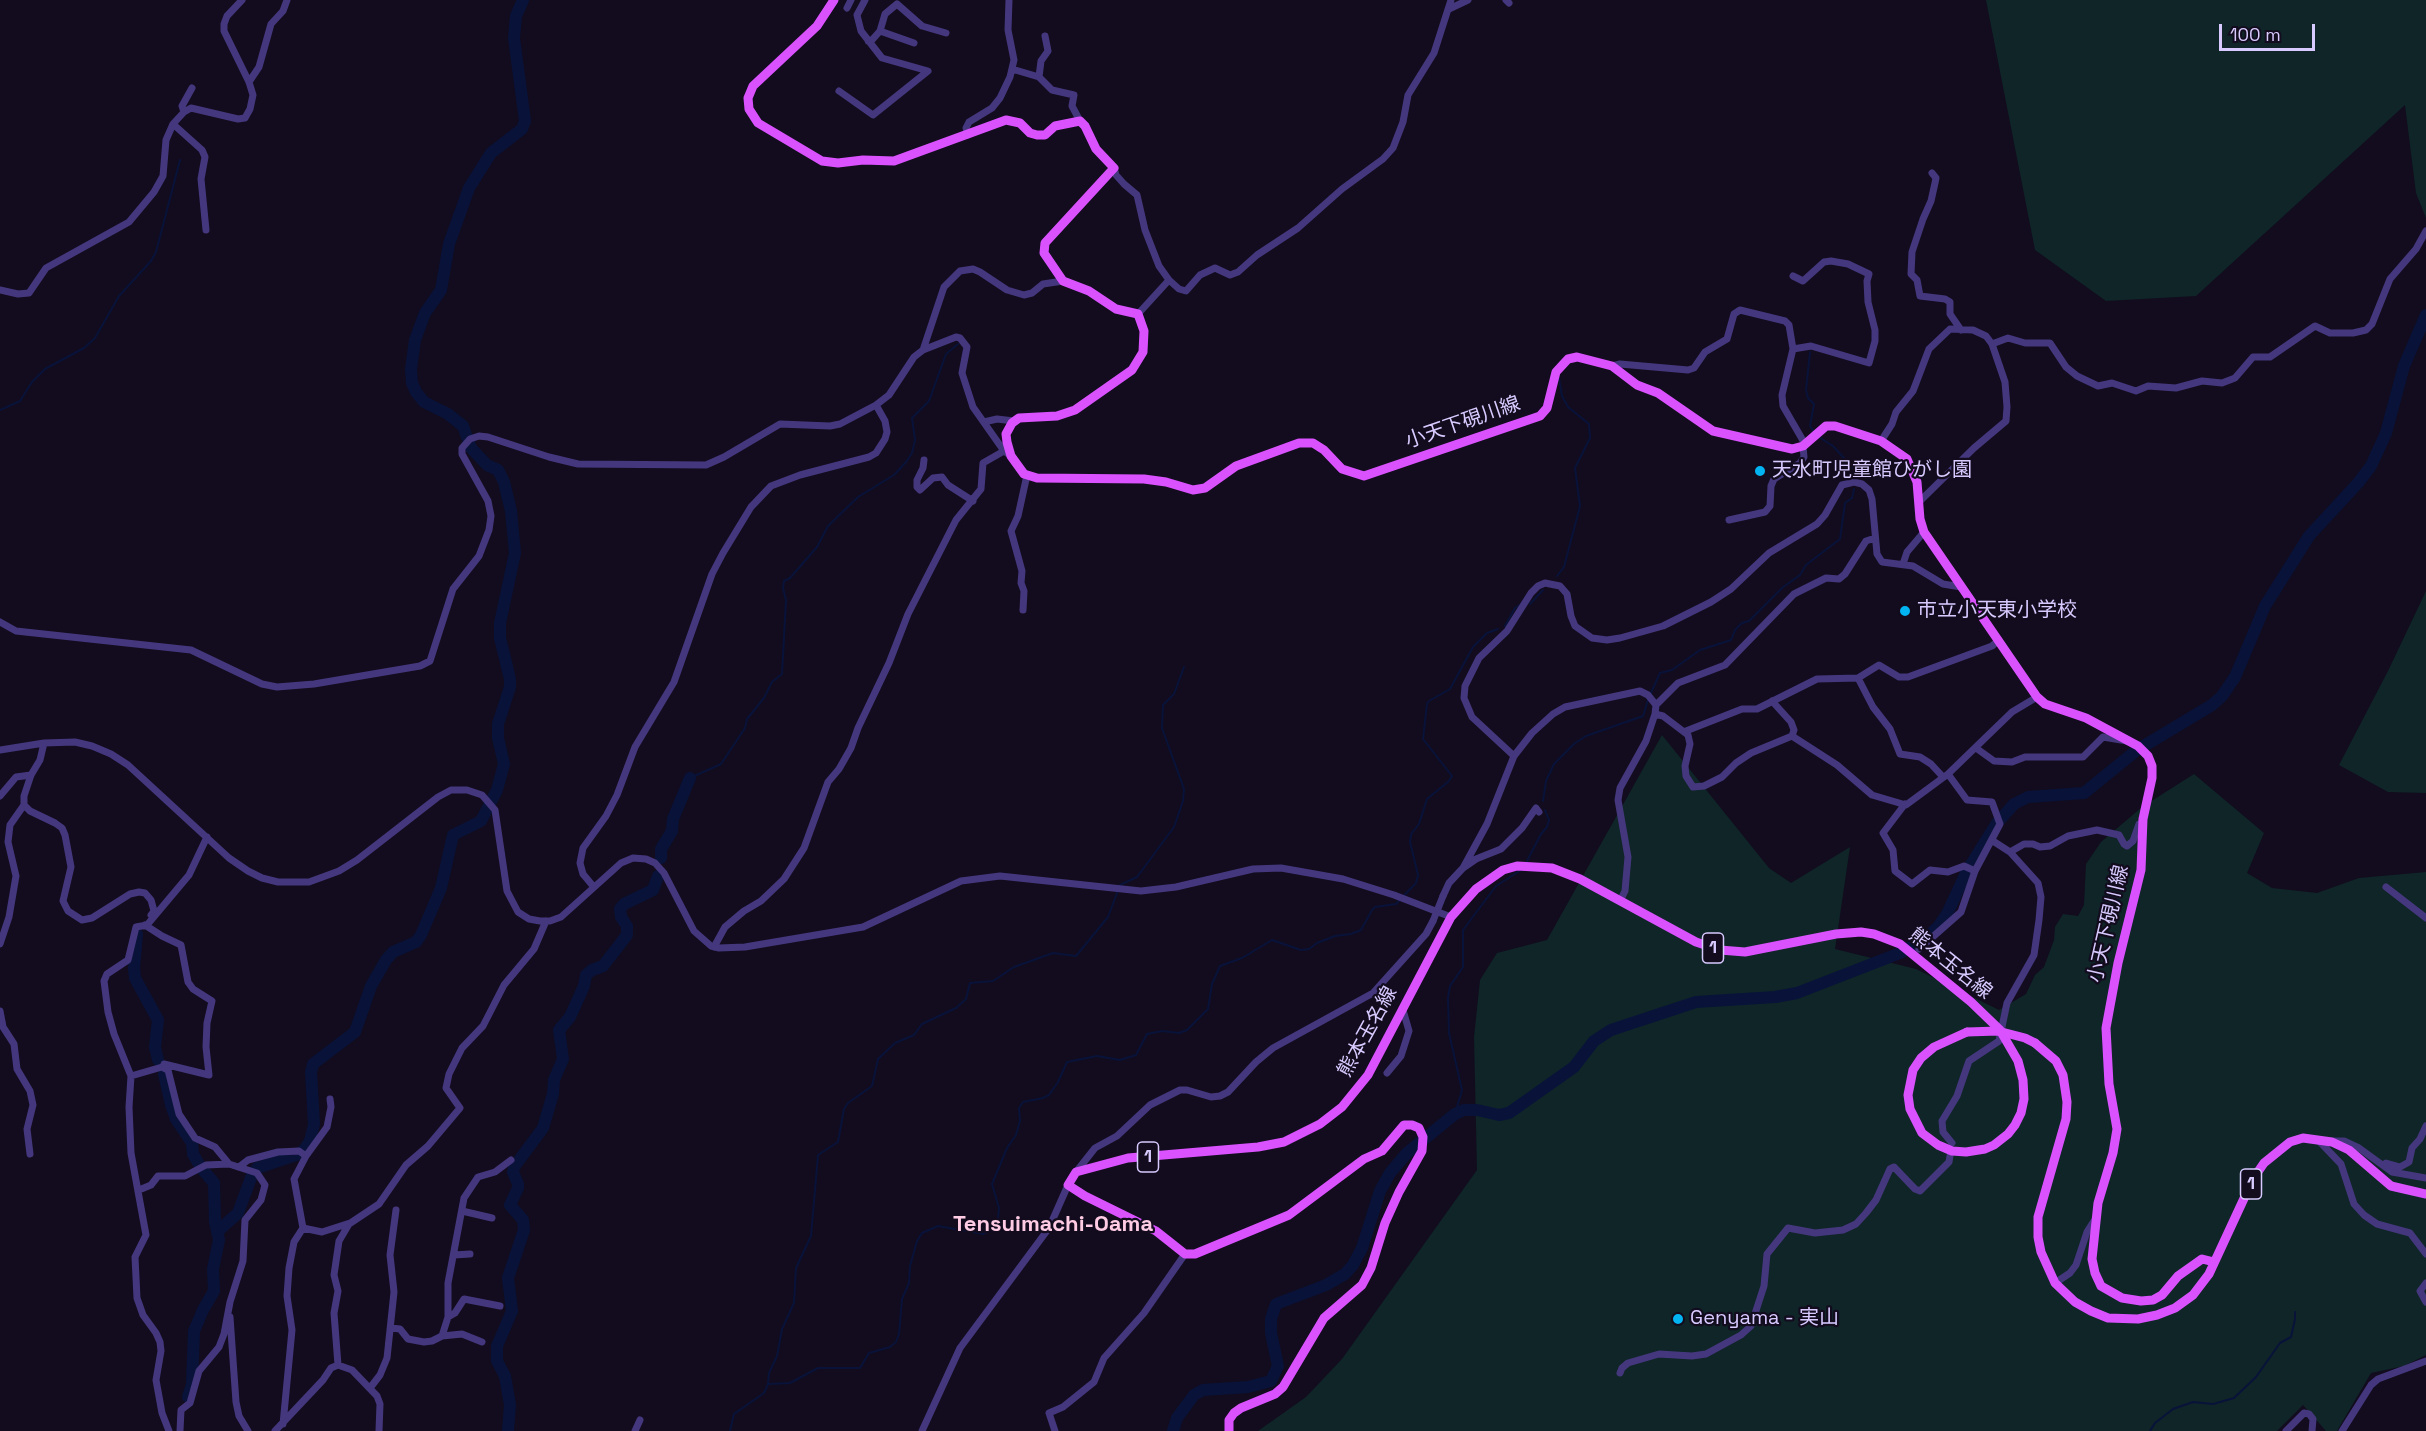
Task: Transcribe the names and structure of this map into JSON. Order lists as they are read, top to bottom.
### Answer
{
  "streets": {
    "main road": ["小天下硯川線", "1", "熊本玉名線"]
  },
  "crossings": [
    ["小天下硯川線", "熊本玉名線"]
  ],
  "districts": ["Tensuimachi-Oama"],
  "places": ["天水町児童館ひがし園", "市立小天東小学校", "Genyama - 実山"],
  "scale_bar": "100 m"
}
